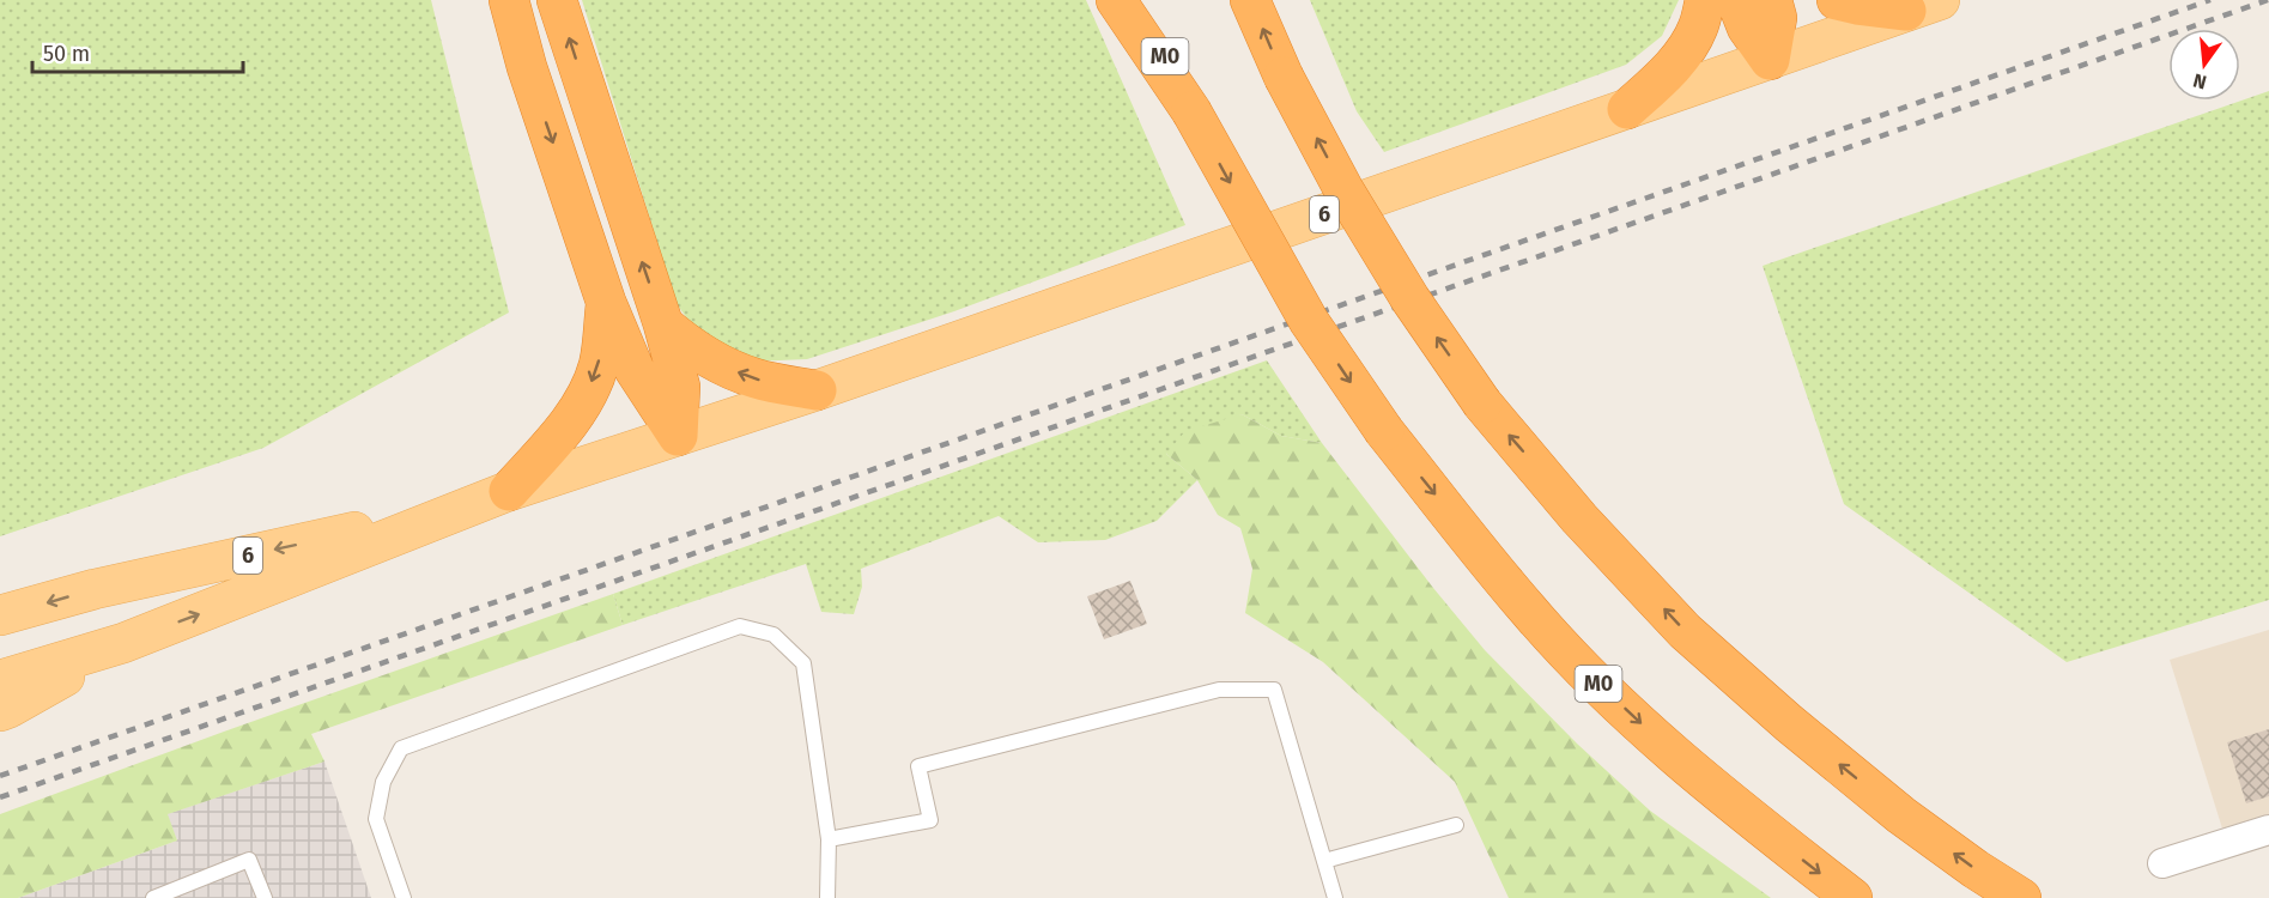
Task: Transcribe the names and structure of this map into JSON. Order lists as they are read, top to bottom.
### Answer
{
  "streets": {
    "highway": ["M0"],
    "main road": ["6"]
  },
  "scale_bar": "50 m",
  "north": "bottom"
}
